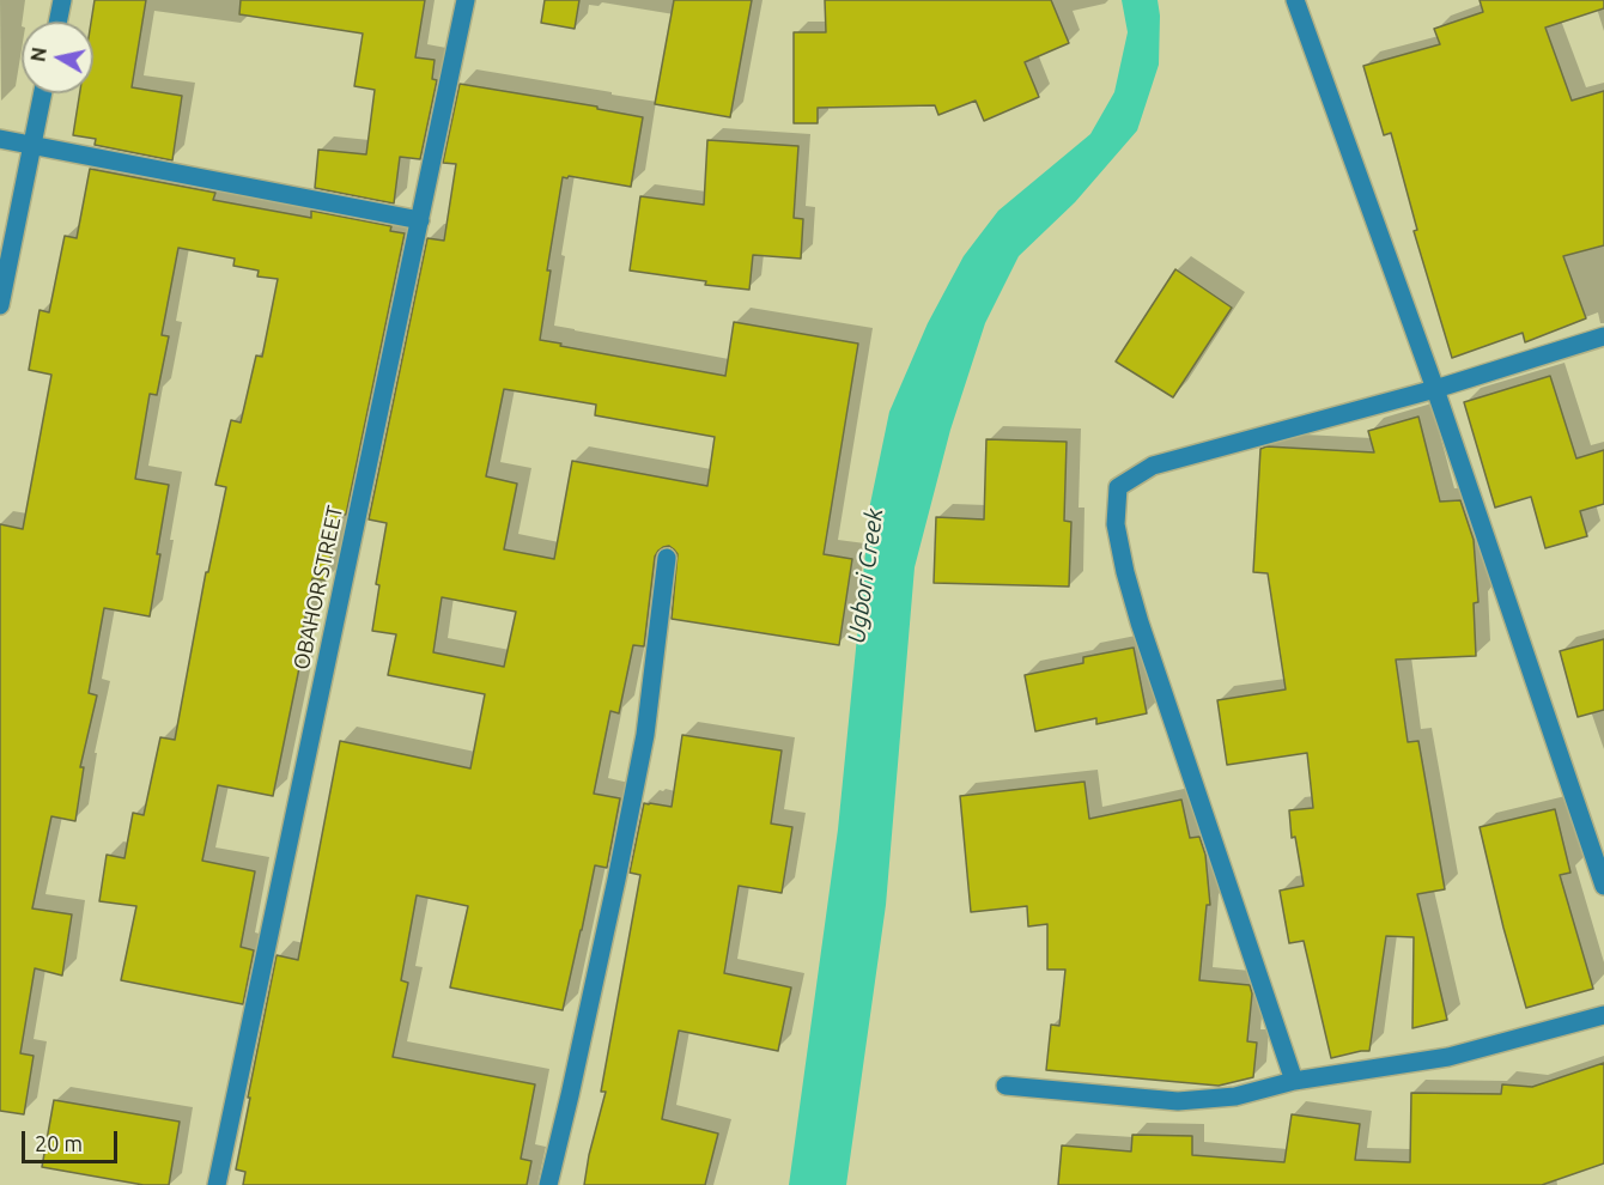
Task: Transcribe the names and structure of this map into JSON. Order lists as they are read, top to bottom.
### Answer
{
  "streets": {
    "street": ["OBAHOR STREET"]
  },
  "water": ["Ugbori Creek"],
  "scale_bar": "20 m",
  "north": "left"
}
